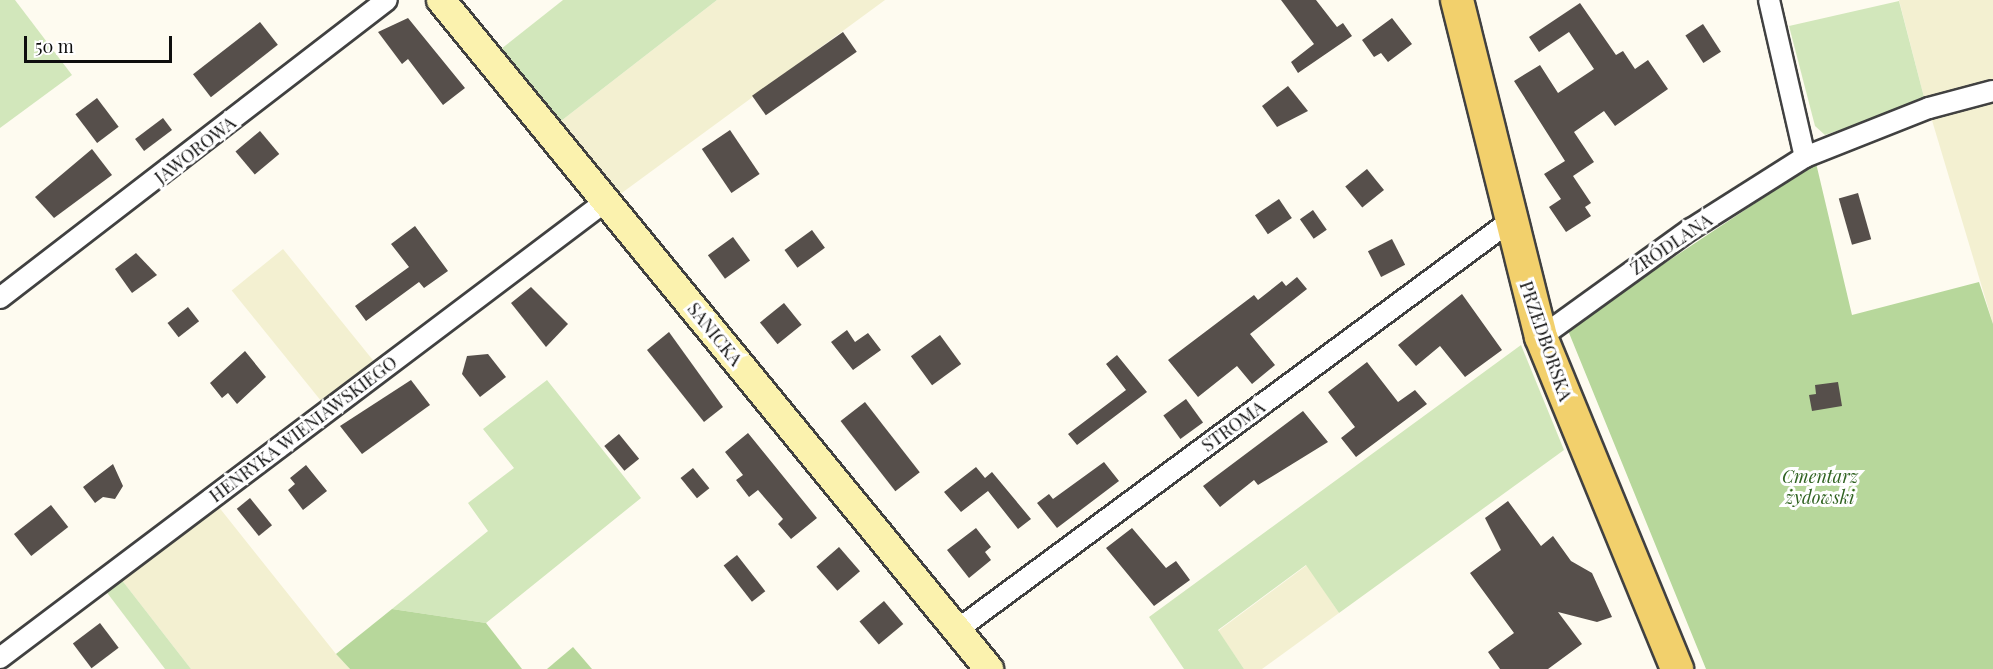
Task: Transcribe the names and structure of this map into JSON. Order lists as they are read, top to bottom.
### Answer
{
  "streets": {
    "main road": ["PRZEDBORSKA"],
    "street": [
      "JAWOROWA",
      "ŹRÓDLANA",
      "SANICKA",
      "STROMA",
      "HENRYKA WIENIAWSKIEGO"
    ]
  },
  "crossings": [
    ["ŹRÓDLANA", "PRZEDBORSKA"],
    ["SANICKA", "STROMA"],
    ["SANICKA", "HENRYKA WIENIAWSKIEGO"],
    ["PRZEDBORSKA", "STROMA"]
  ],
  "parks": ["Cmentarz żydowski"],
  "scale_bar": "50 m"
}
